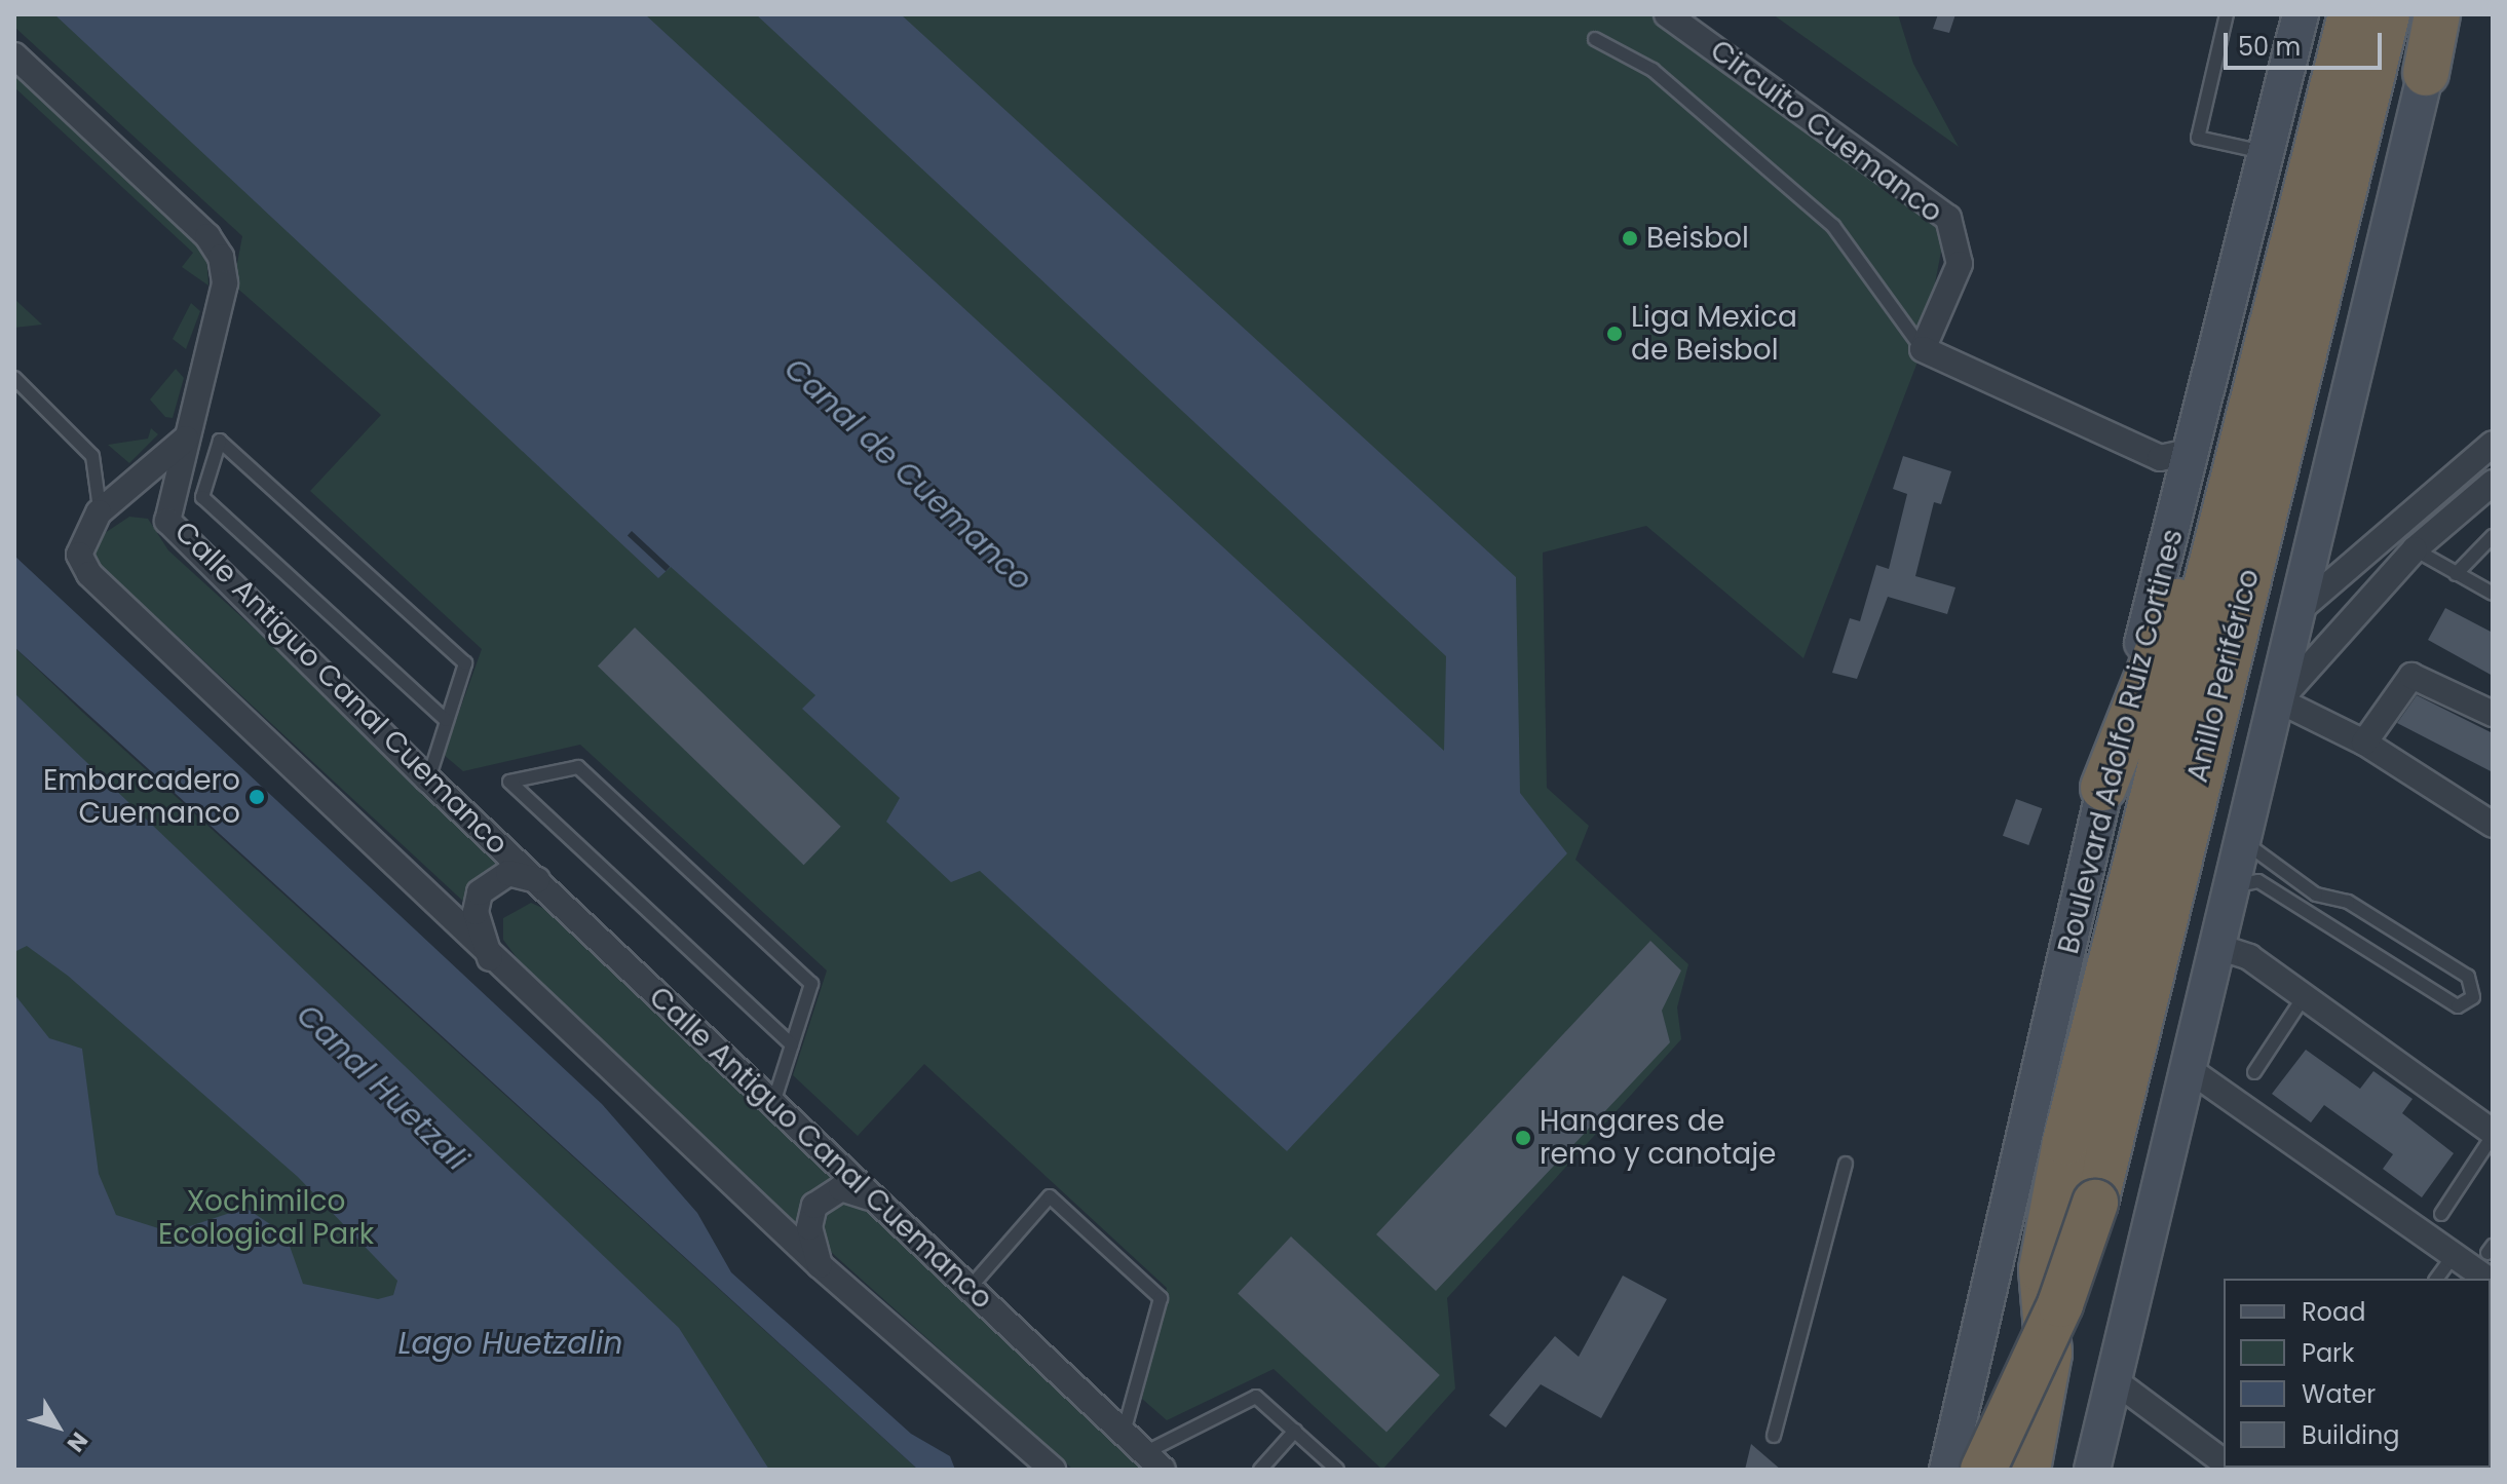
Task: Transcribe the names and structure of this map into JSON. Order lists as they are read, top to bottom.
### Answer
{
  "streets": {
    "highway": ["Anillo Periférico"],
    "main road": ["Boulevard Adolfo Ruiz Cortines"],
    "street": ["Circuito Cuemanco", "Calle Antiguo Canal Cuemanco"]
  },
  "water": ["Canal de Cuemanco", "Canal Huetzali", "Lago Huetzalin"],
  "parks": ["Xochimilco Ecological Park"],
  "places": [
    "Beisbol",
    "Liga Mexica de Beisbol",
    "Embarcadero Cuemanco",
    "Hangares de remo y canotaje"
  ],
  "legend": [
    "Road",
    "Park",
    "Water",
    "Building"
  ],
  "scale_bar": "50 m",
  "north": "bottom right"
}
